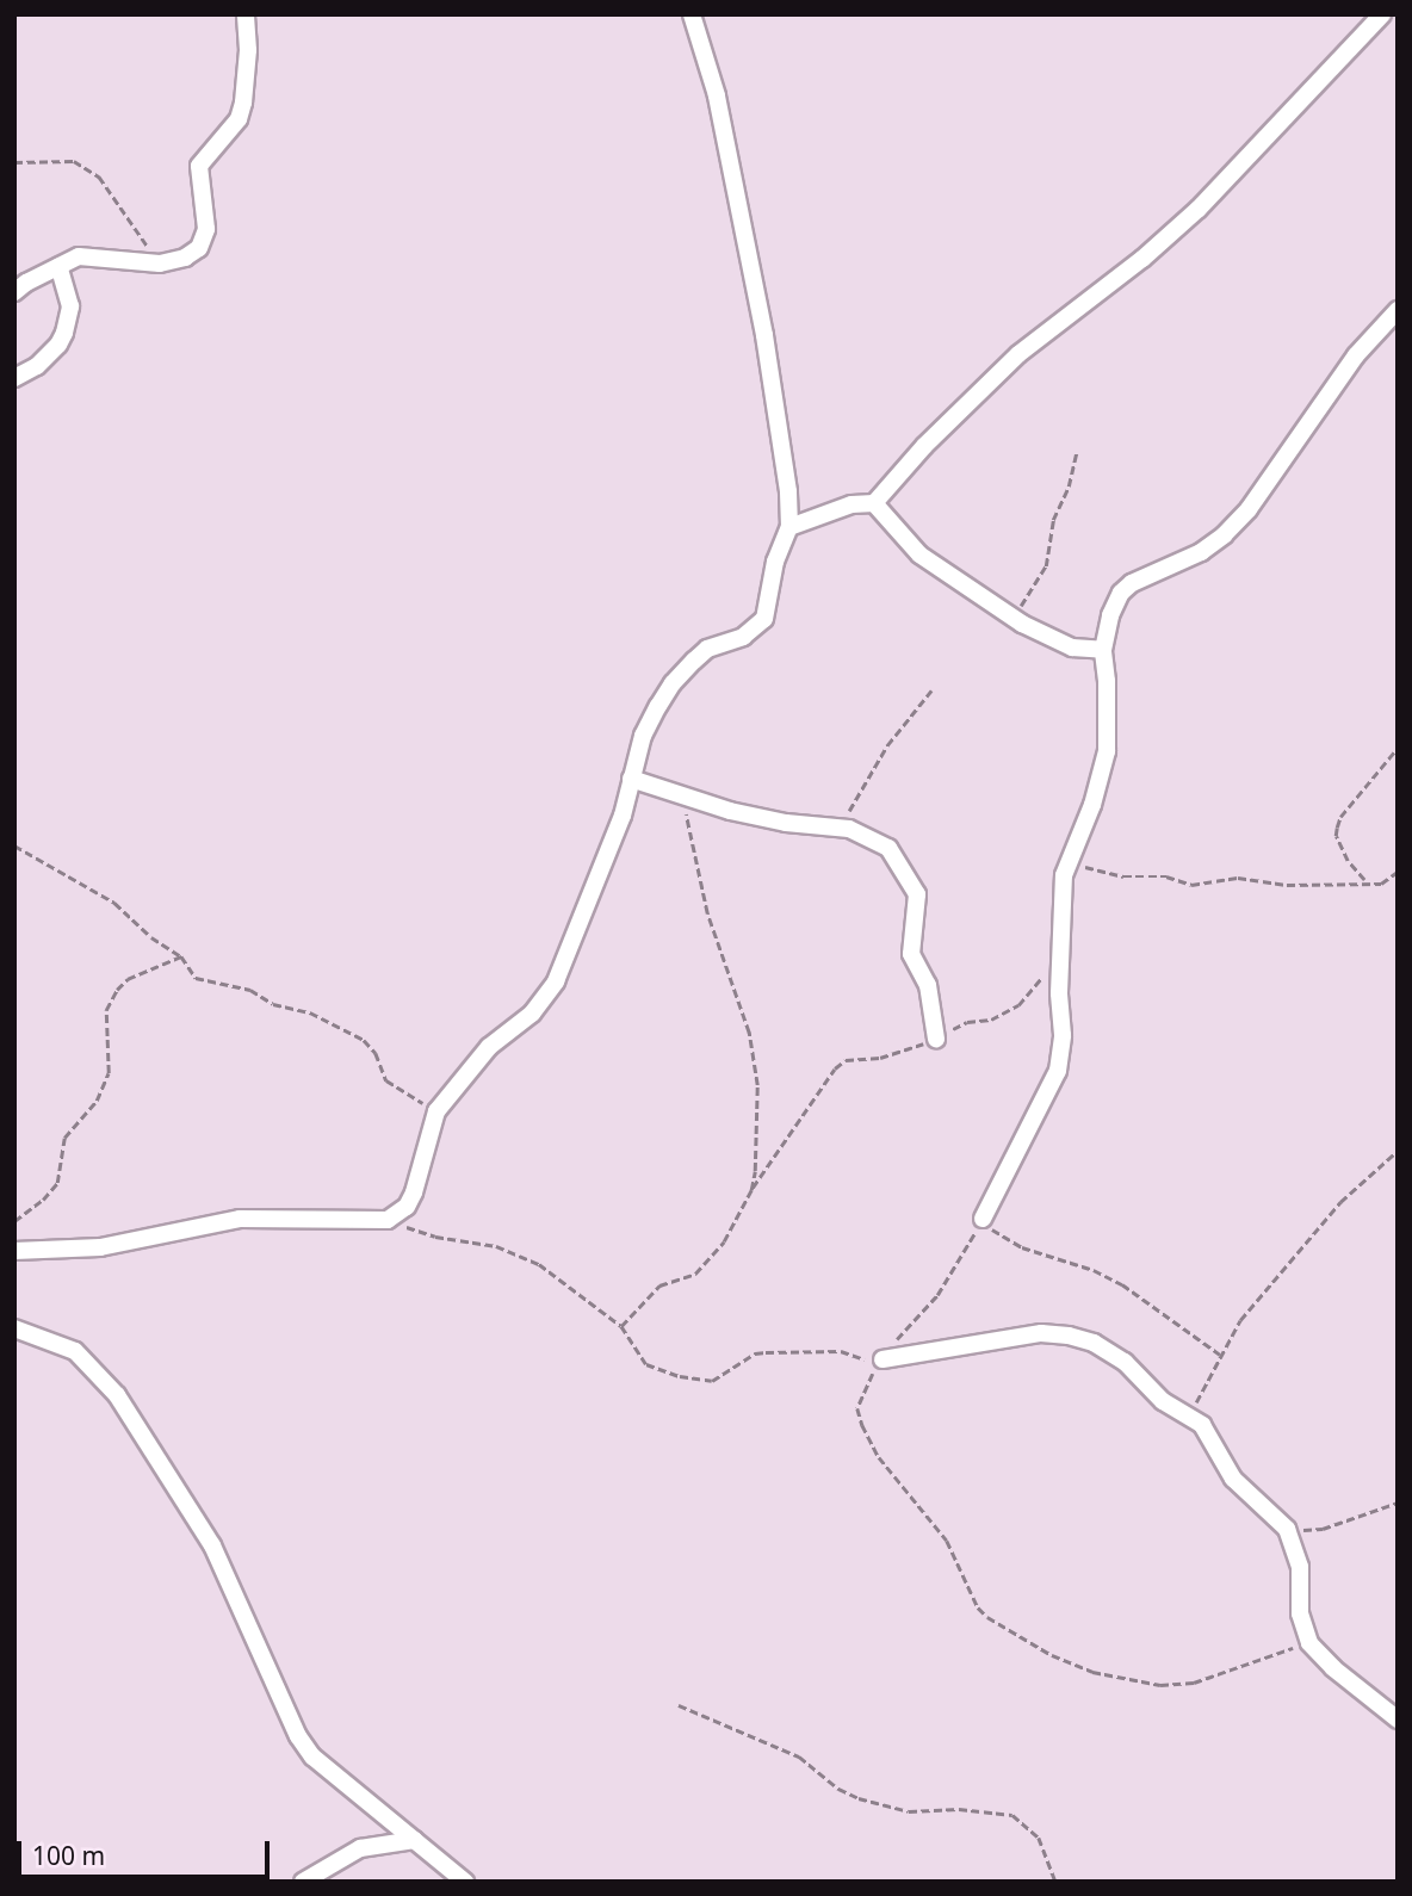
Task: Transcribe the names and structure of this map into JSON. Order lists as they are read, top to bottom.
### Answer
{
  "scale_bar": "100 m"
}
